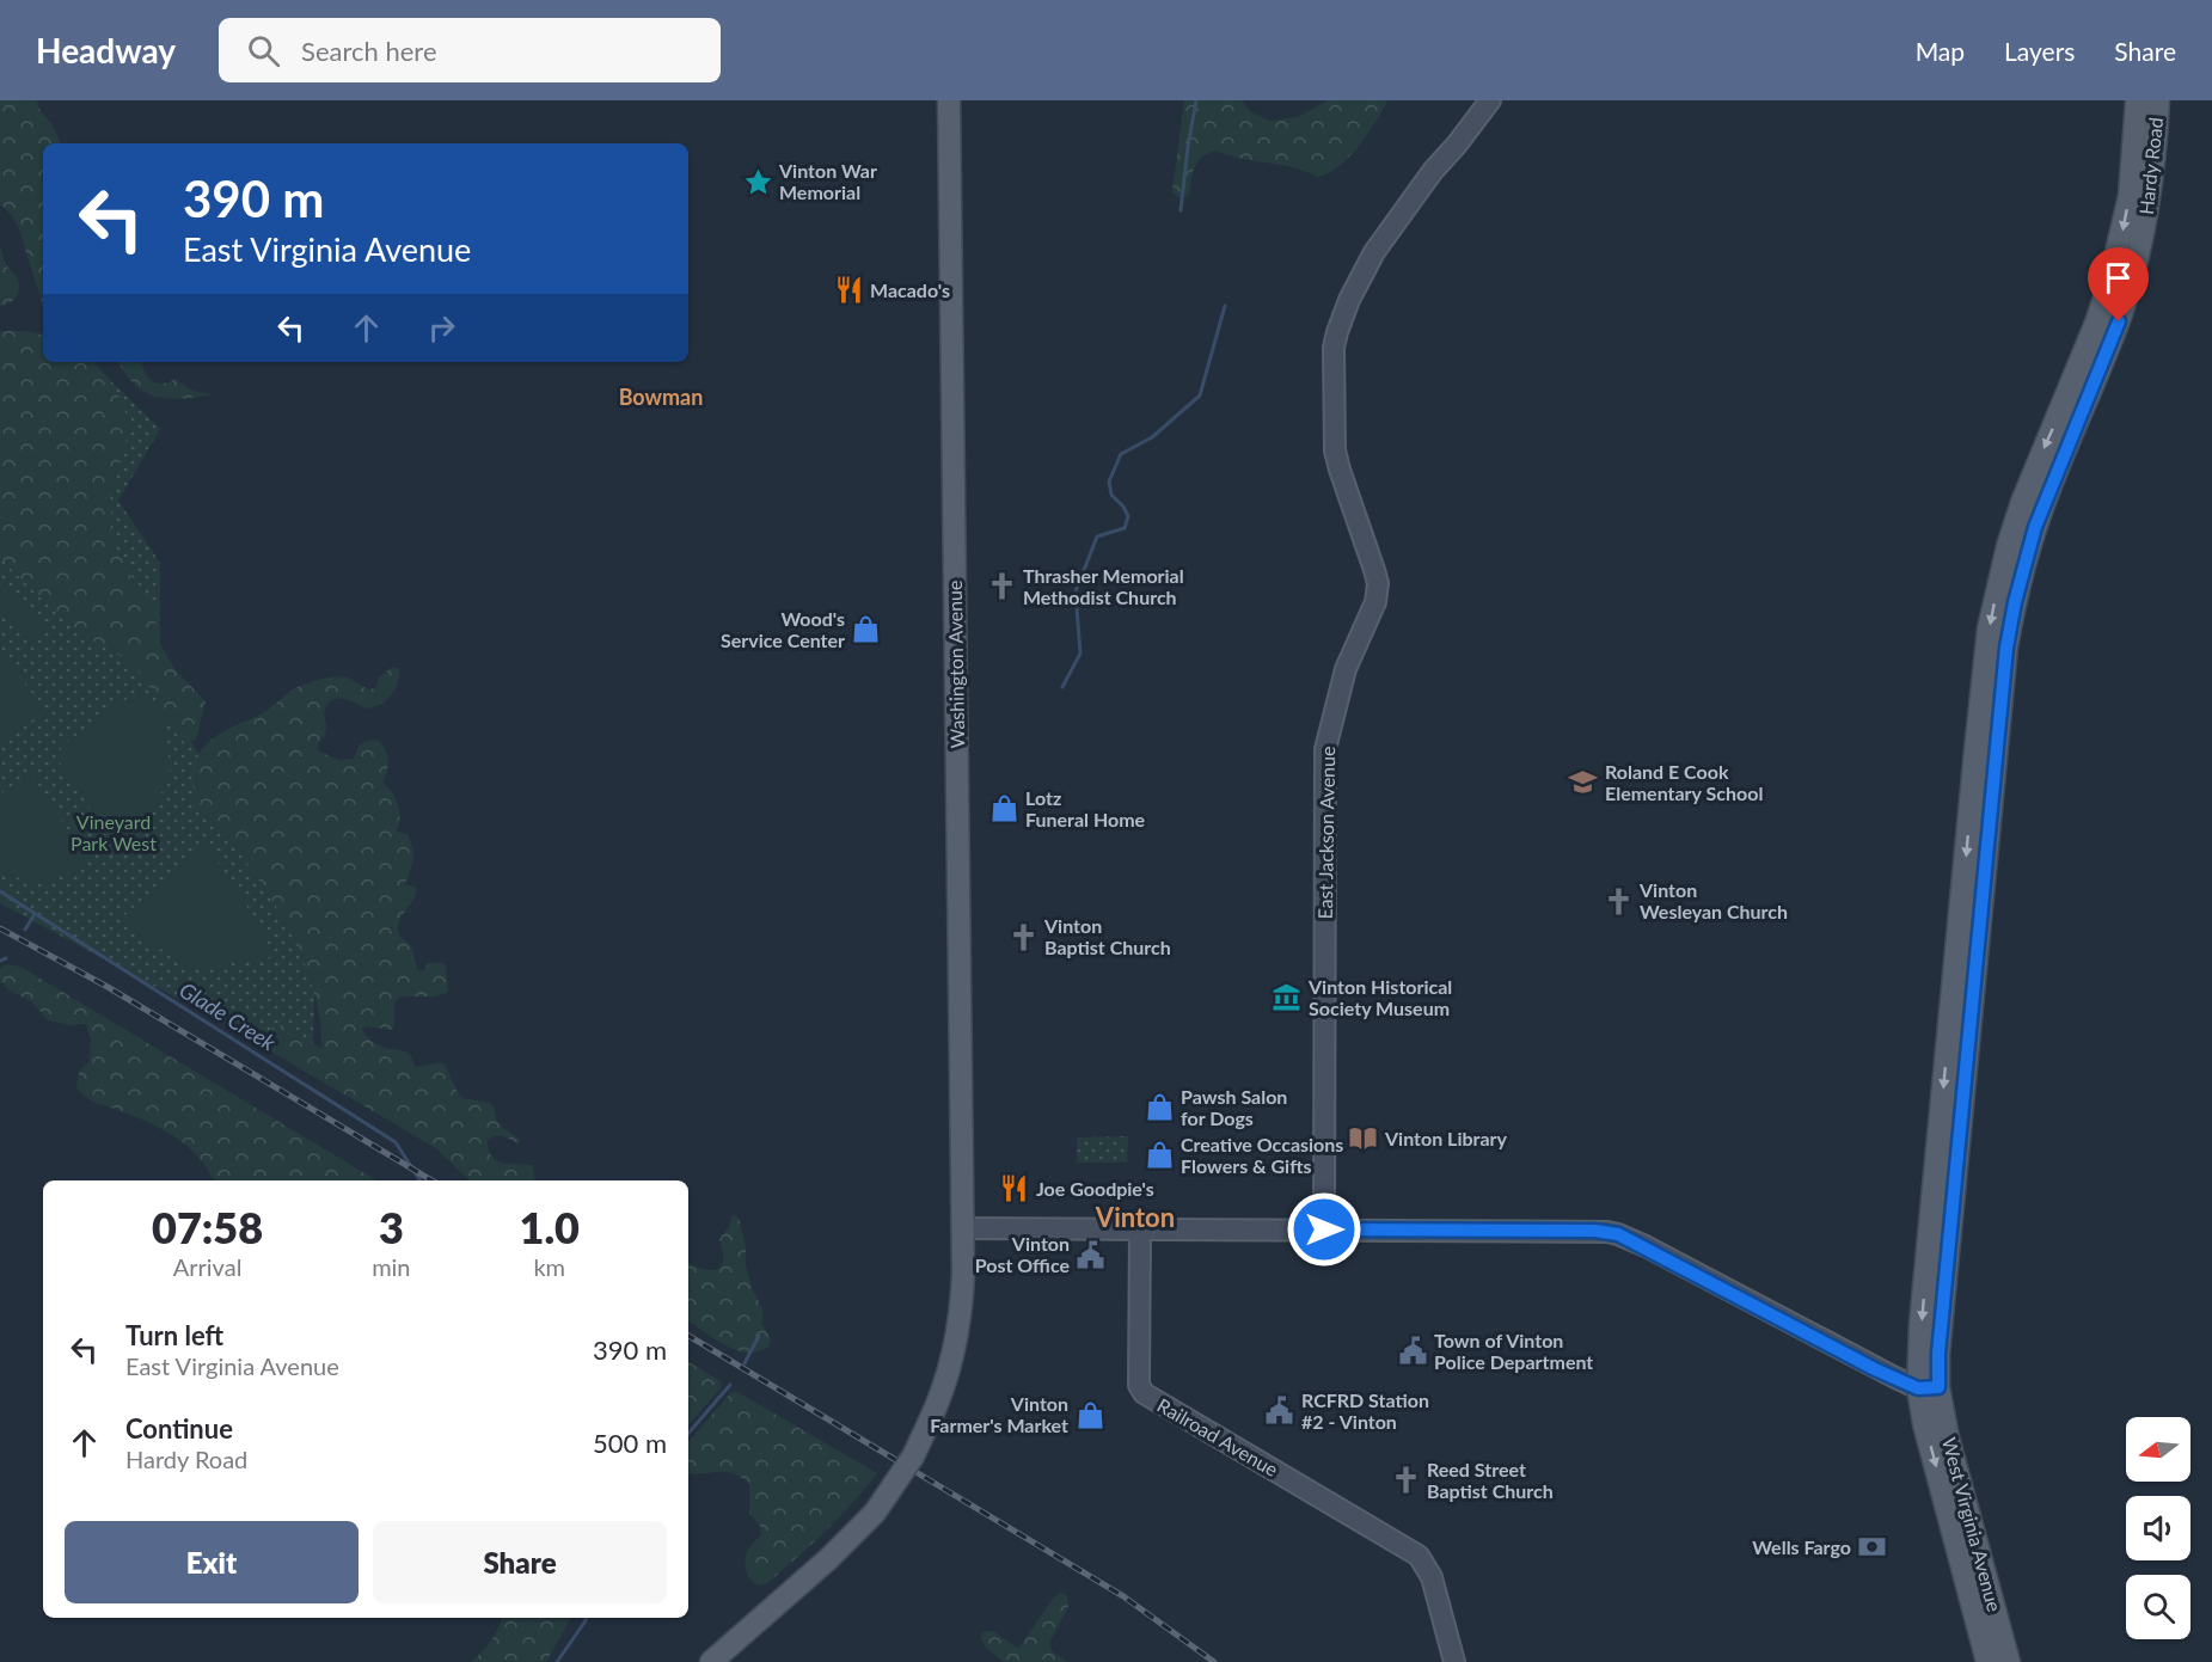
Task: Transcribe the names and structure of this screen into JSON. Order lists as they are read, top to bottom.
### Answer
{
  "streets": {
    "main road": ["Hardy Road", "Washington Avenue", "West Virginia Avenue"],
    "street": ["East Jackson Avenue", "Railroad Avenue"]
  },
  "districts": ["Bowman", "Vinton"],
  "water": ["Glade Creek"],
  "parks": ["Vineyard Park West"],
  "places": {
    "place": ["Vinton War Memorial"],
    "restaurant": ["Macado's", "Joe Goodpie's"],
    "church": [
      "Thrasher Memorial Methodist Church",
      "Vinton Wesleyan Church",
      "Vinton Baptist Church",
      "Reed Street Baptist Church"
    ],
    "shop": [
      "Wood's Service Center",
      "Lotz Funeral Home",
      "Pawsh Salon for Dogs",
      "Creative Occasions Flowers & Gifts",
      "Vinton Farmer's Market"
    ],
    "school or university": ["Roland E Cook Elementary School"],
    "museum": ["Vinton Historical Society Museum"],
    "library": ["Vinton Library"],
    "public building": ["Vinton Post Office", "Town of Vinton Police Department", "RCFRD Station #2 - Vinton"],
    "bank": ["Wells Fargo"]
  },
  "north": "left",
  "page": {
    "header": "Headway",
    "search": "Search here",
    "nav": ["Map", "Layers", "Share"],
    "turn": ["390 m", "East Virginia Avenue"],
    "eta": [
      "07:58",
      "Arrival",
      "3",
      "min",
      "1.0",
      "km"
    ],
    "list": [
      {
        "name": "Turn left",
        "note": "East Virginia Avenue",
        "value": "390 m"
      },
      {
        "name": "Continue",
        "note": "Hardy Road",
        "value": "500 m"
      }
    ],
    "buttons": ["Exit", "Share"]
  }
}
